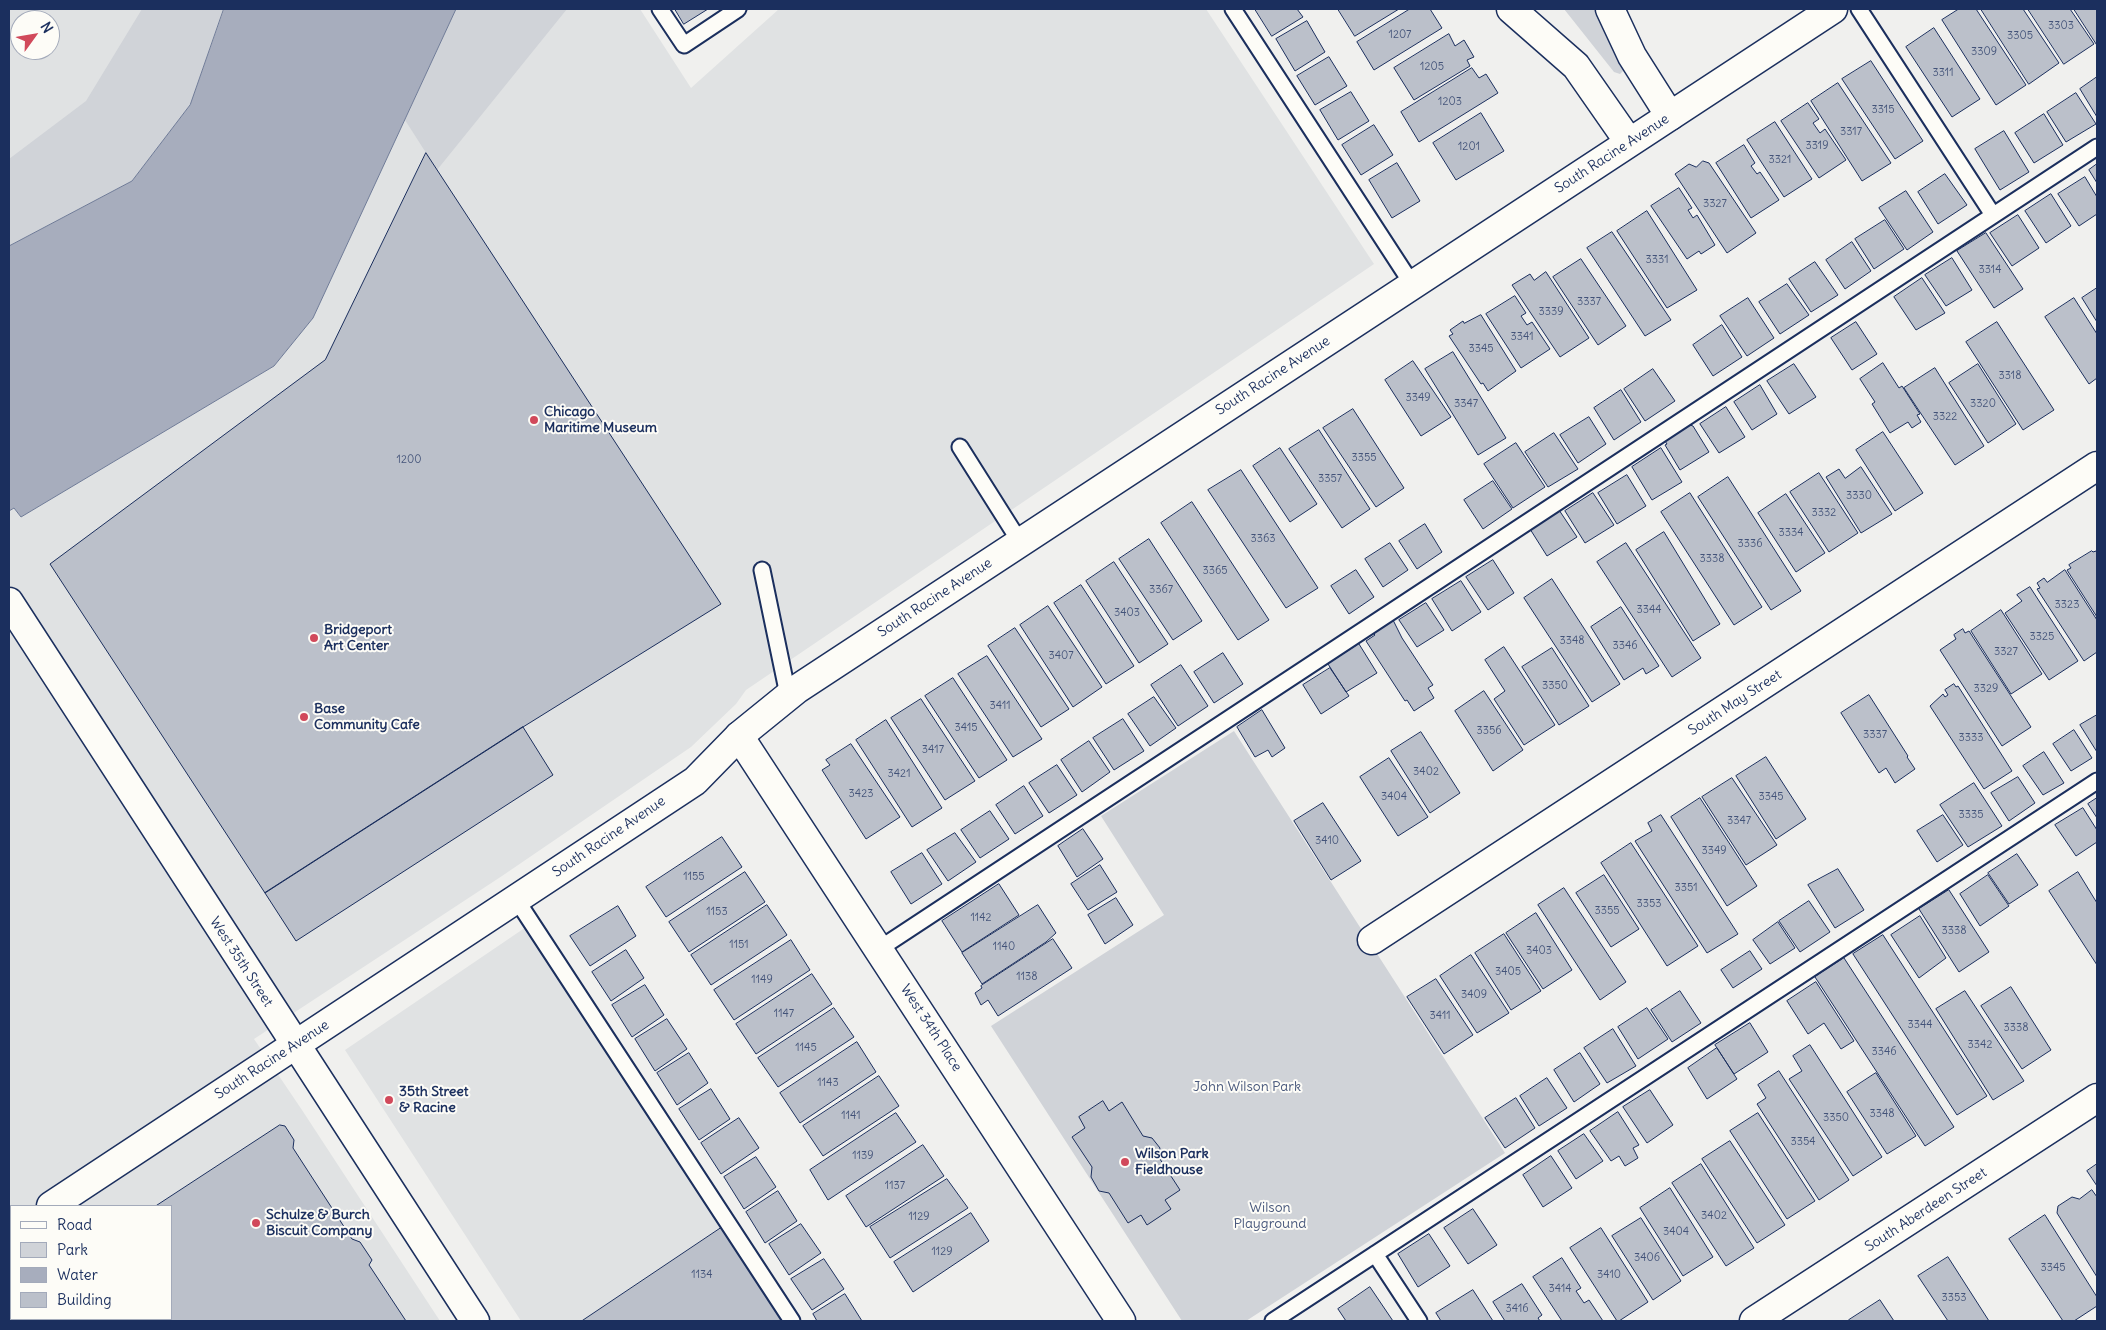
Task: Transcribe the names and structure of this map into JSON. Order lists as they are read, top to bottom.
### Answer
{
  "streets": {
    "street": [
      "South Racine Avenue",
      "South May Street",
      "West 35th Street",
      "West 34th Place",
      "South Aberdeen Street"
    ]
  },
  "crossings": [
    ["South Racine Avenue", "West 35th Street"],
    ["South Racine Avenue", "West 34th Place"]
  ],
  "parks": ["John Wilson Park", "Wilson Playground"],
  "places": [
    "Chicago Maritime Museum",
    "Bridgeport Art Center",
    "Base Community Cafe",
    "35th Street & Racine",
    "Wilson Park Fieldhouse",
    "Schulze & Burch Biscuit Company"
  ],
  "house_numbers": [
    "3303",
    "1207",
    "3305",
    "3309",
    "1205",
    "3311",
    "1203",
    "3315",
    "3317",
    "3319",
    "1201",
    "3321",
    "3327",
    "3331",
    "3314",
    "3337",
    "3339",
    "3341",
    "3345",
    "3318",
    "3349",
    "3347",
    "3320",
    "3322",
    "3355",
    "1200",
    "3357",
    "3330",
    "3332",
    "3334",
    "3363",
    "3336",
    "3338",
    "3365",
    "3367",
    "3323",
    "3344",
    "3403",
    "3325",
    "3348",
    "3346",
    "3327",
    "3407",
    "3350",
    "3329",
    "3411",
    "3415",
    "3356",
    "3337",
    "3333",
    "3417",
    "3402",
    "3421",
    "3423",
    "3404",
    "3345",
    "3335",
    "3347",
    "3410",
    "3349",
    "1155",
    "3351",
    "3353",
    "3355",
    "1153",
    "1142",
    "3338",
    "1151",
    "1140",
    "3403",
    "3405",
    "1138",
    "1149",
    "3409",
    "1147",
    "3411",
    "3344",
    "3338",
    "3342",
    "1145",
    "3346",
    "1143",
    "3348",
    "1141",
    "3350",
    "3354",
    "1139",
    "1137",
    "3402",
    "1129",
    "3404",
    "1129",
    "3406",
    "3345",
    "1134",
    "3410",
    "3414",
    "3353",
    "3416"
  ],
  "legend": [
    "Road",
    "Park",
    "Water",
    "Building"
  ],
  "north": "top right"
}
